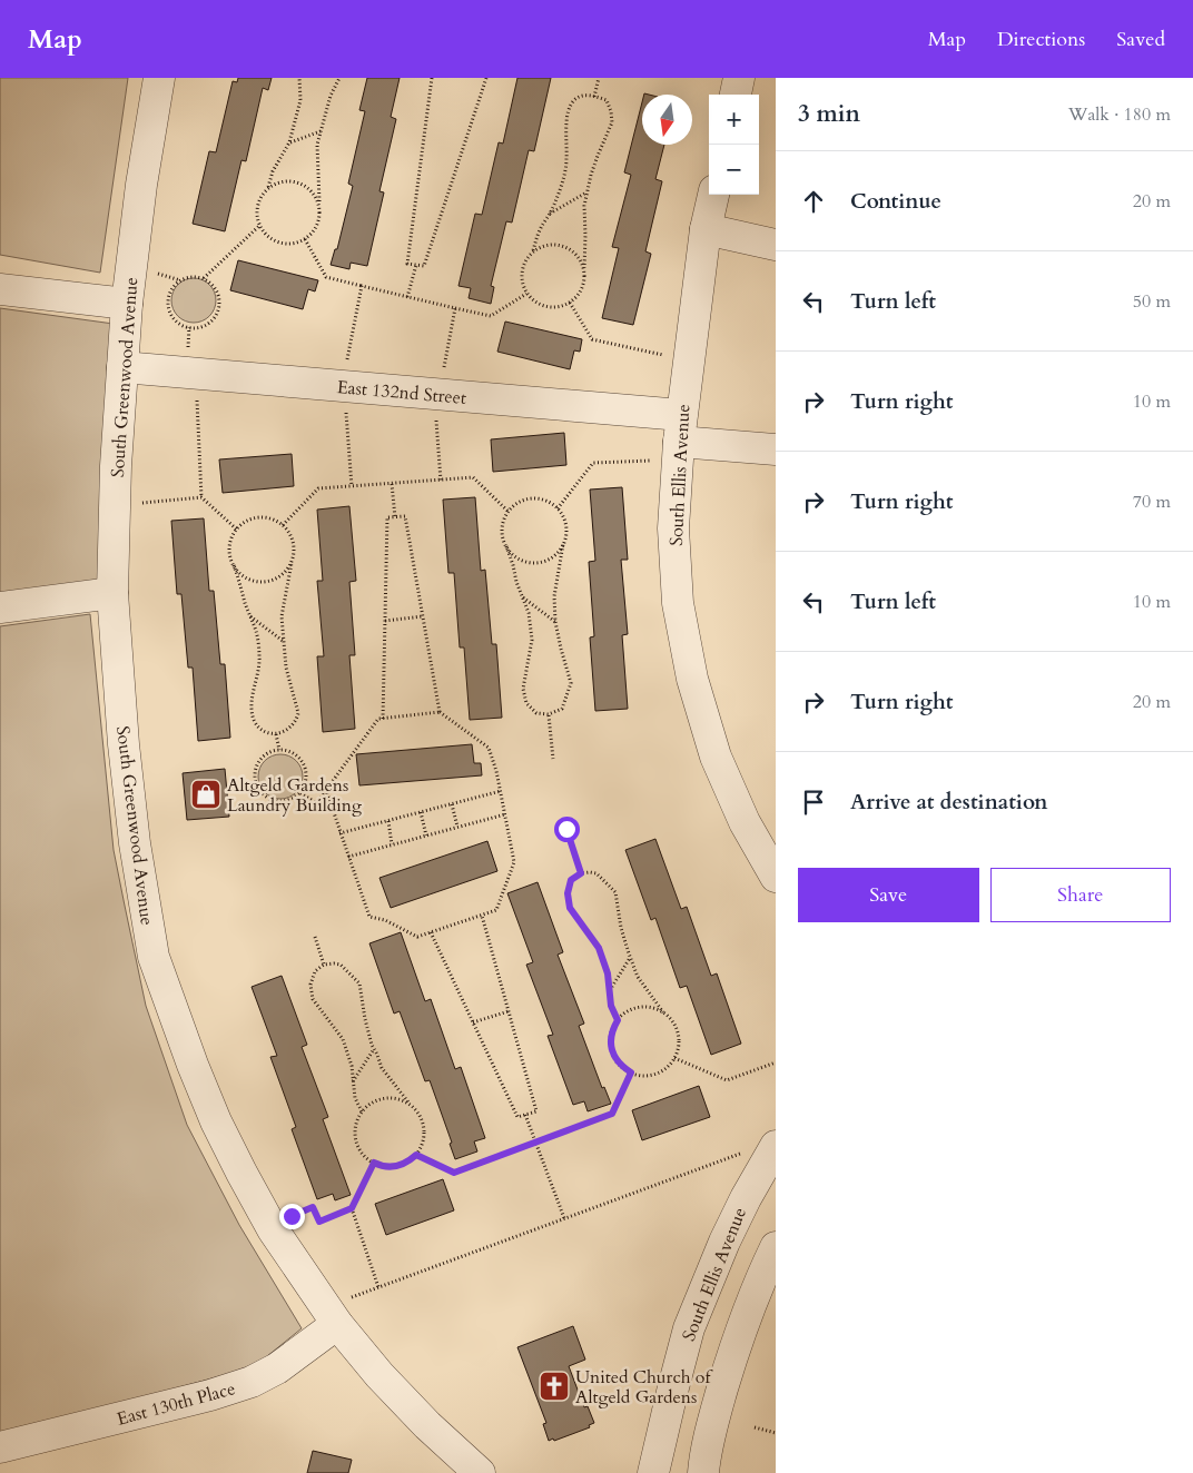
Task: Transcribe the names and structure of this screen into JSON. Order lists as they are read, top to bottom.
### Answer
{
  "streets": {
    "street": [
      "South Greenwood Avenue",
      "East 132nd Street",
      "South Ellis Avenue",
      "East 130th Place"
    ]
  },
  "crossings": [
    ["South Greenwood Avenue", "East 132nd Street"],
    ["South Greenwood Avenue", "East 130th Place"],
    ["East 132nd Street", "South Ellis Avenue"]
  ],
  "places": {
    "shop": ["Altgeld Gardens Laundry Building"],
    "church": ["United Church of Altgeld Gardens"]
  },
  "north": "bottom",
  "page": {
    "header": "Map",
    "nav": ["Map", "Directions", "Saved"],
    "heading": ["3 min", "Walk · 180 m"],
    "map_buttons": ["+", "−"],
    "list": [
      ["Continue", "20 m"],
      ["Turn left", "50 m"],
      ["Turn right", "10 m"],
      ["Turn right", "70 m"],
      ["Turn left", "10 m"],
      ["Turn right", "20 m"],
      "Arrive at destination"
    ],
    "buttons": ["Save", "Share"]
  }
}
